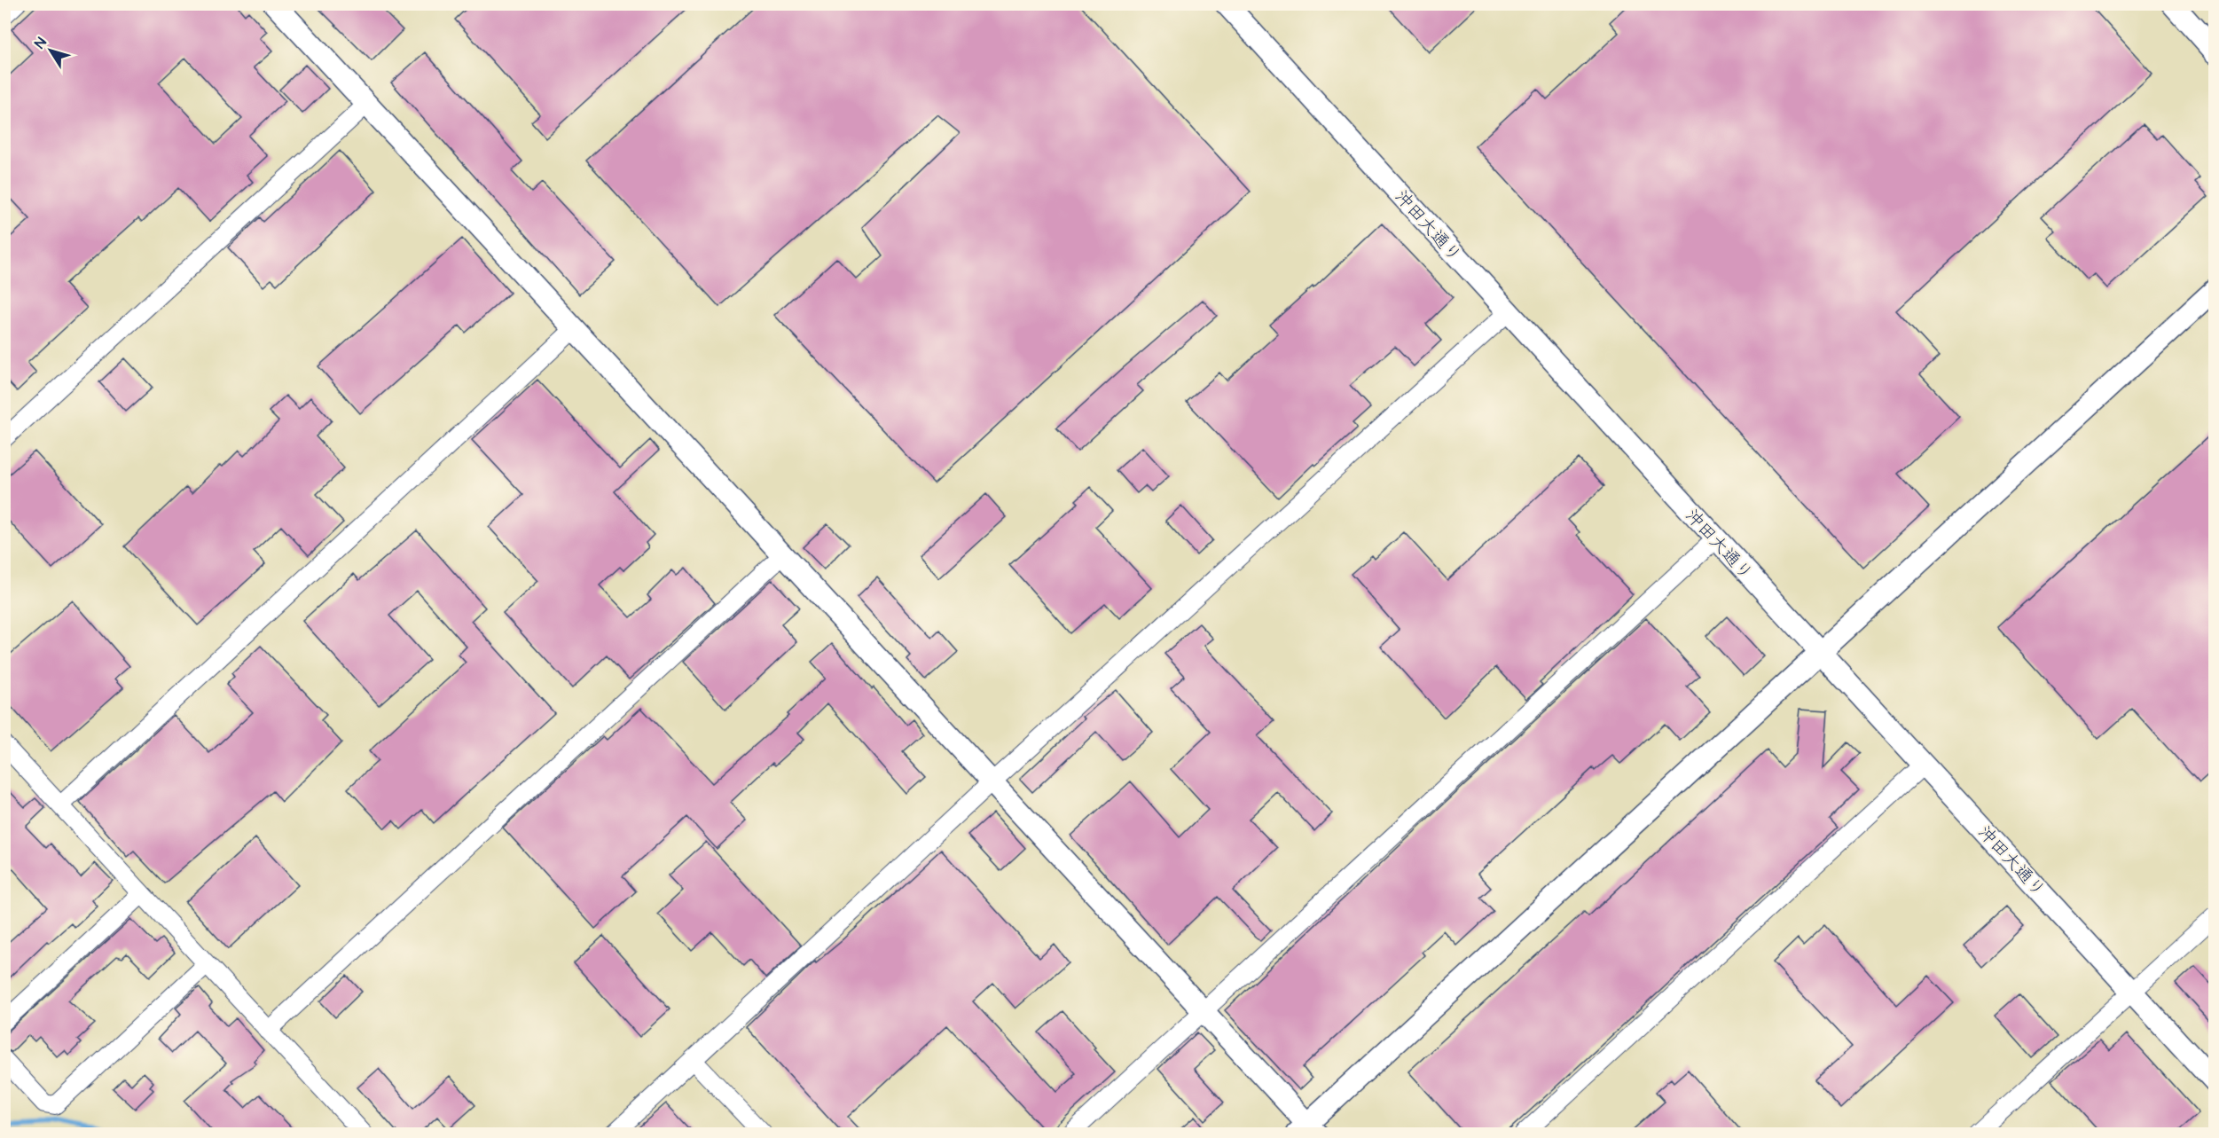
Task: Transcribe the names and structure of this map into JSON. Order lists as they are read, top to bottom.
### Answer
{
  "streets": {
    "street": ["沖田大通り"]
  },
  "north": "top left"
}
